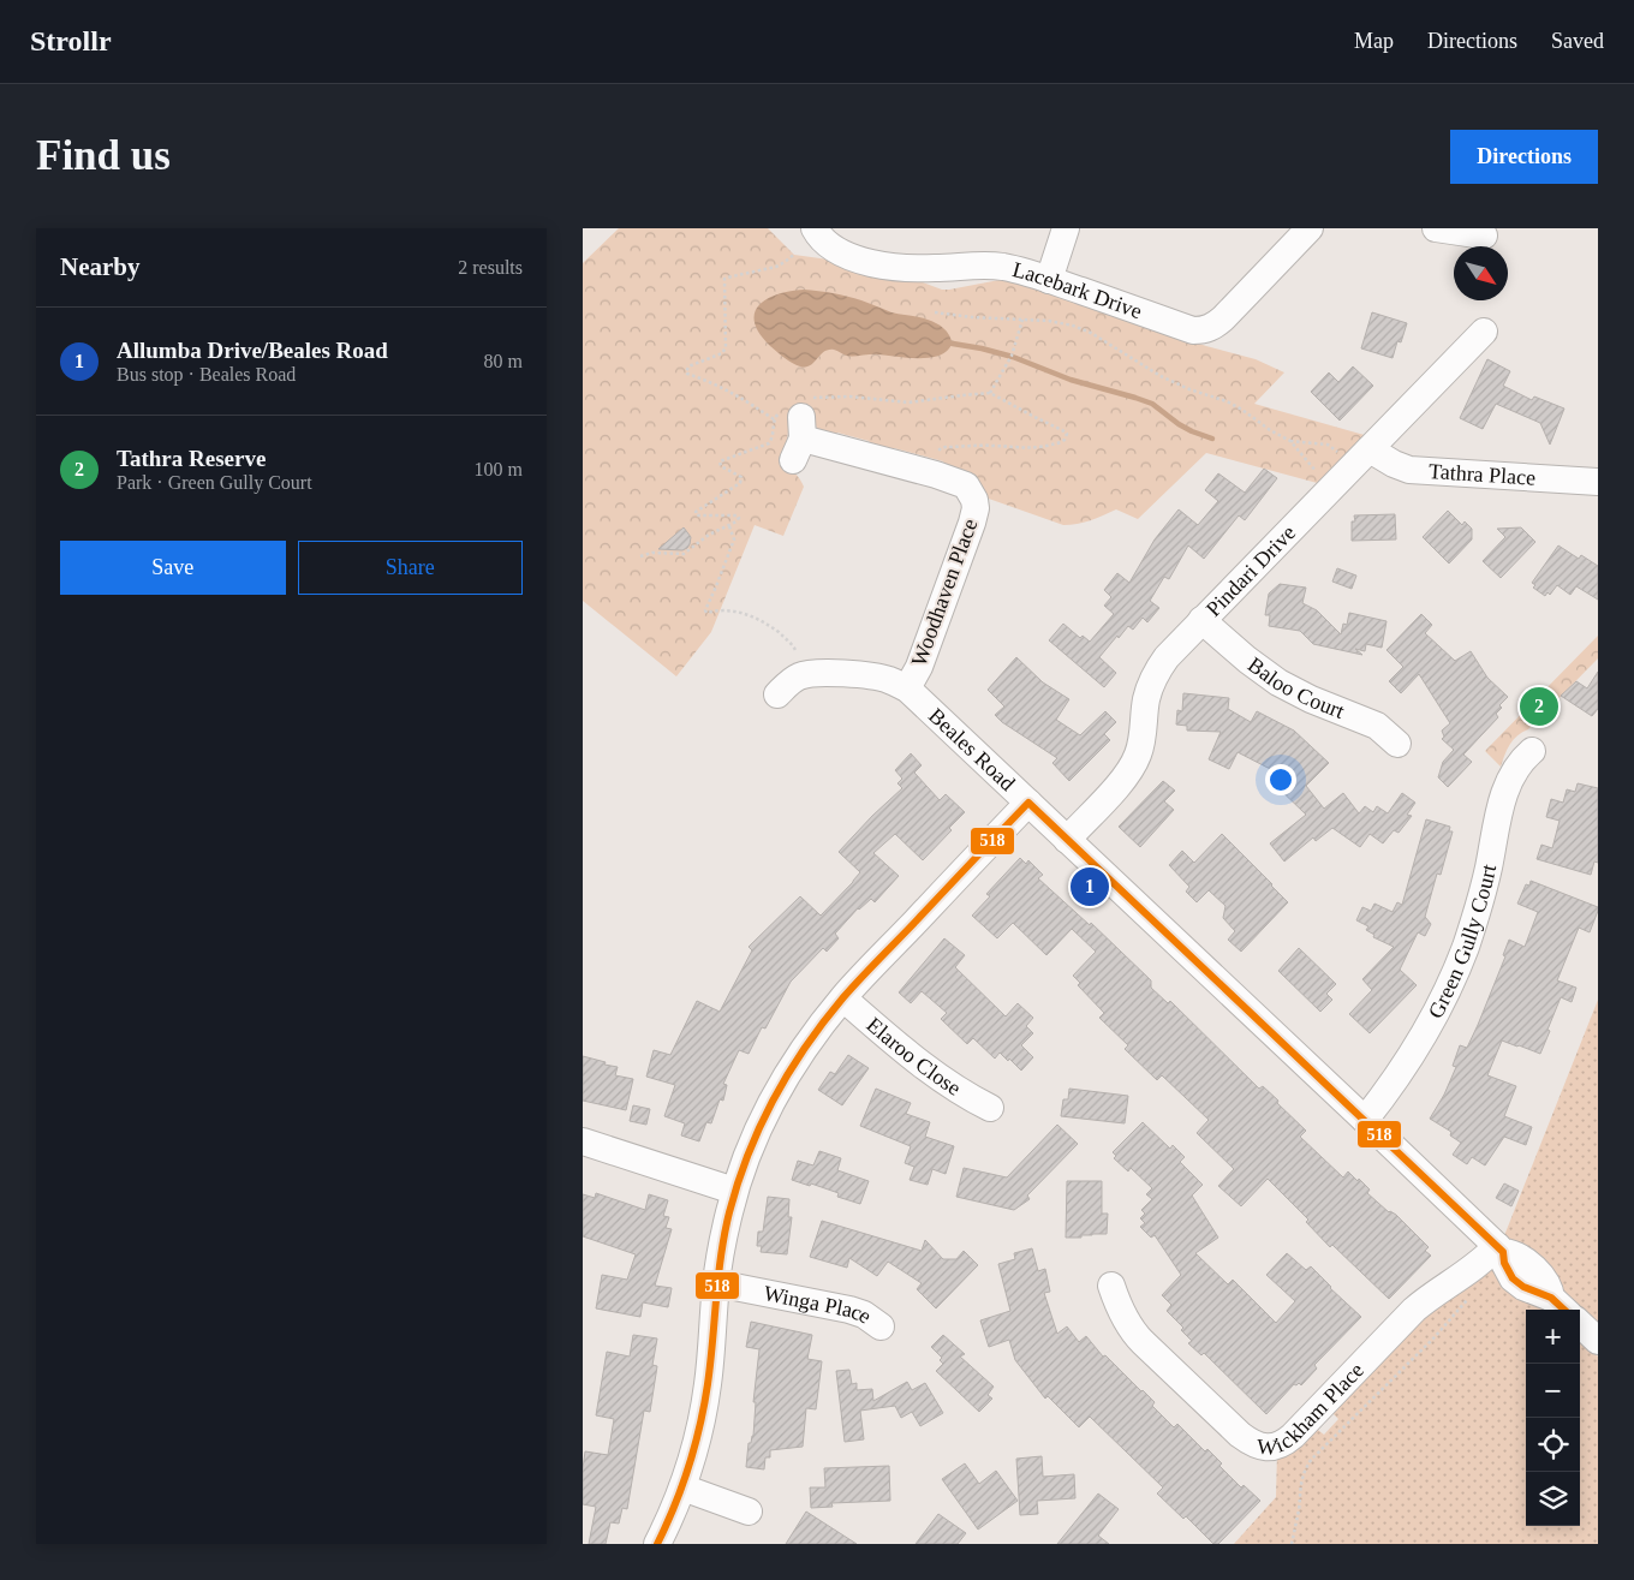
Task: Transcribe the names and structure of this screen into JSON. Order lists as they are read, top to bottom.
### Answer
{
  "streets": {
    "street": [
      "Lacebark Drive",
      "Tathra Place",
      "Pindari Drive",
      "Woodhaven Place",
      "Baloo Court",
      "Beales Road",
      "Green Gully Court",
      "Elaroo Close",
      "Winga Place",
      "Wickham Place"
    ]
  },
  "crossings": [
    ["Tathra Place", "Pindari Drive"],
    ["Pindari Drive", "Baloo Court"],
    ["Pindari Drive", "Beales Road"],
    ["Woodhaven Place", "Beales Road"],
    ["Beales Road", "Green Gully Court"],
    ["Beales Road", "Wickham Place"]
  ],
  "lines": ["transit line 518"],
  "north": "bottom right",
  "page": {
    "header": "Strollr",
    "nav": ["Map", "Directions", "Saved"],
    "buttons": [
      "Directions",
      ["Save", "Share"]
    ],
    "title": "Find us",
    "heading": ["Nearby", "2 results"],
    "list": [
      {
        "mark": "1",
        "name": "Allumba Drive/Beales Road",
        "note": "Bus stop · Beales Road",
        "value": "80 m"
      },
      {
        "mark": "2",
        "name": "Tathra Reserve",
        "note": "Park · Green Gully Court",
        "value": "100 m"
      }
    ],
    "pins": ["2", "1"],
    "map_buttons": ["+", "−"]
  }
}
